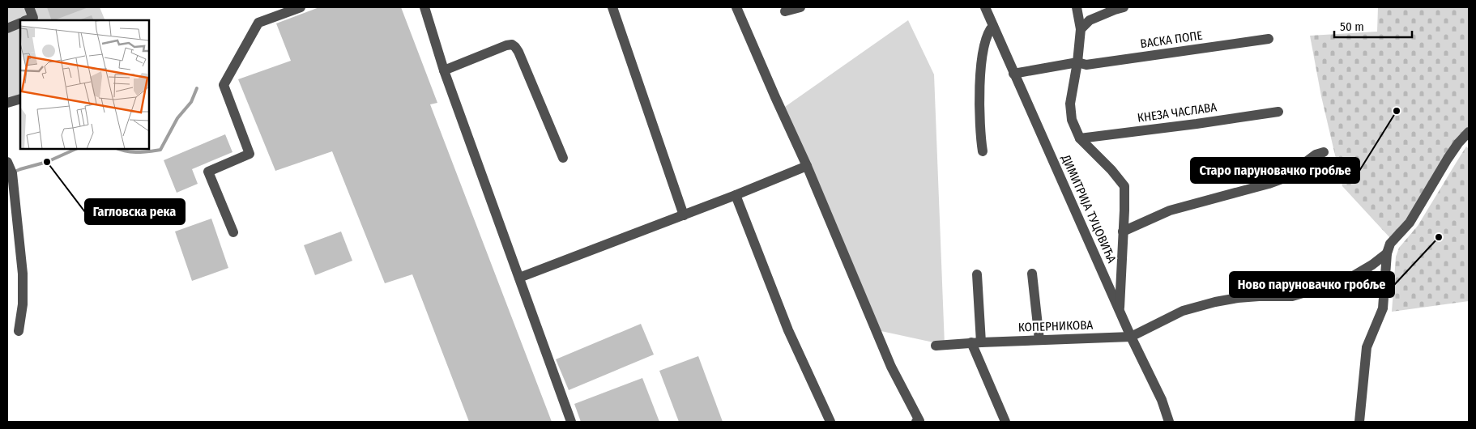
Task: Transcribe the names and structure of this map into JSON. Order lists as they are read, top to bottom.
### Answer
{
  "streets": {
    "street": [
      "ВАСКА ПОПЕ",
      "КНЕЗА ЧАСЛАВА",
      "ДИМИТРИЈА ТУЦОВИЋА",
      "КОПЕРНИКОВА"
    ]
  },
  "crossings": [
    ["ВАСКА ПОПЕ", "ДИМИТРИЈА ТУЦОВИЋА"],
    ["ДИМИТРИЈА ТУЦОВИЋА", "КОПЕРНИКОВА"]
  ],
  "places": ["Старо паруновачко гробље", "Гагловска река", "Ново паруновачко гробље"],
  "scale_bar": "50 m"
}
